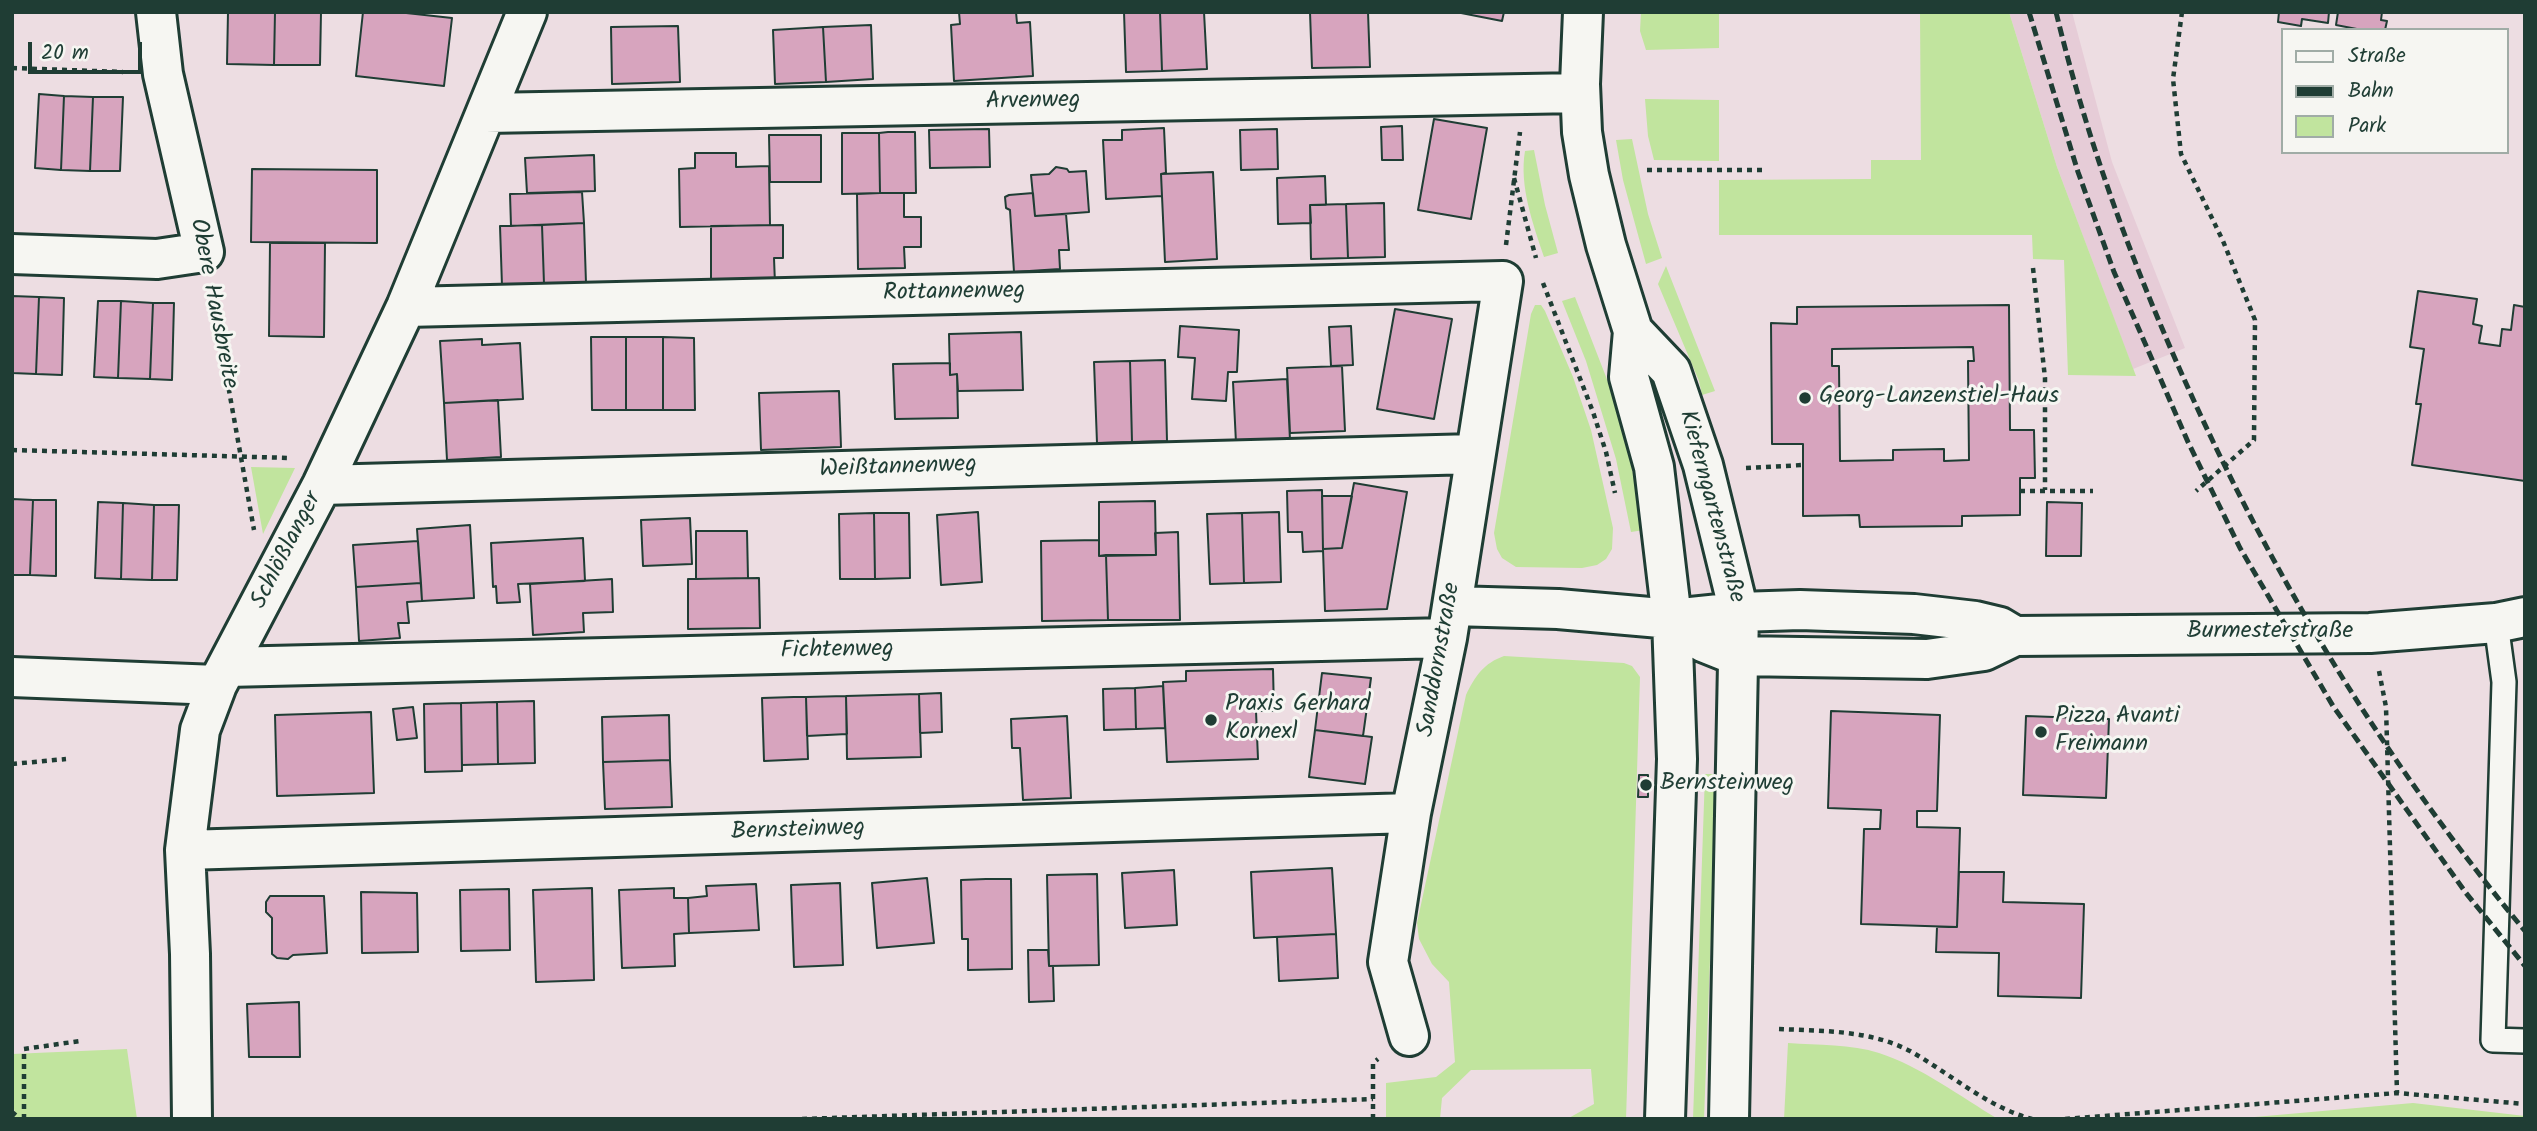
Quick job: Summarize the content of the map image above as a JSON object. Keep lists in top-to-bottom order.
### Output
{
  "streets": {
    "street": [
      "Arvenweg",
      "Rottannenweg",
      "Obere Hausbreite",
      "Weißtannenweg",
      "Kieferngartenstraße",
      "Schlößlanger",
      "Burmesterstraße",
      "Fichtenweg",
      "Sanddornstraße",
      "Bernsteinweg"
    ]
  },
  "crossings": [
    ["Arvenweg", "Kieferngartenstraße"],
    ["Arvenweg", "Schlößlanger"],
    ["Rottannenweg", "Schlößlanger"],
    ["Rottannenweg", "Sanddornstraße"],
    ["Weißtannenweg", "Schlößlanger"],
    ["Weißtannenweg", "Sanddornstraße"],
    ["Kieferngartenstraße", "Burmesterstraße"],
    ["Schlößlanger", "Fichtenweg"],
    ["Schlößlanger", "Bernsteinweg"],
    ["Burmesterstraße", "Fichtenweg"],
    ["Burmesterstraße", "Sanddornstraße"],
    ["Fichtenweg", "Sanddornstraße"],
    ["Sanddornstraße", "Bernsteinweg"]
  ],
  "places": [
    "Georg-Lanzenstiel-Haus",
    "Praxis Gerhard Kornexl",
    "Pizza Avanti Freimann",
    "Bernsteinweg"
  ],
  "legend": ["Straße", "Bahn", "Park"],
  "scale_bar": "20 m"
}
